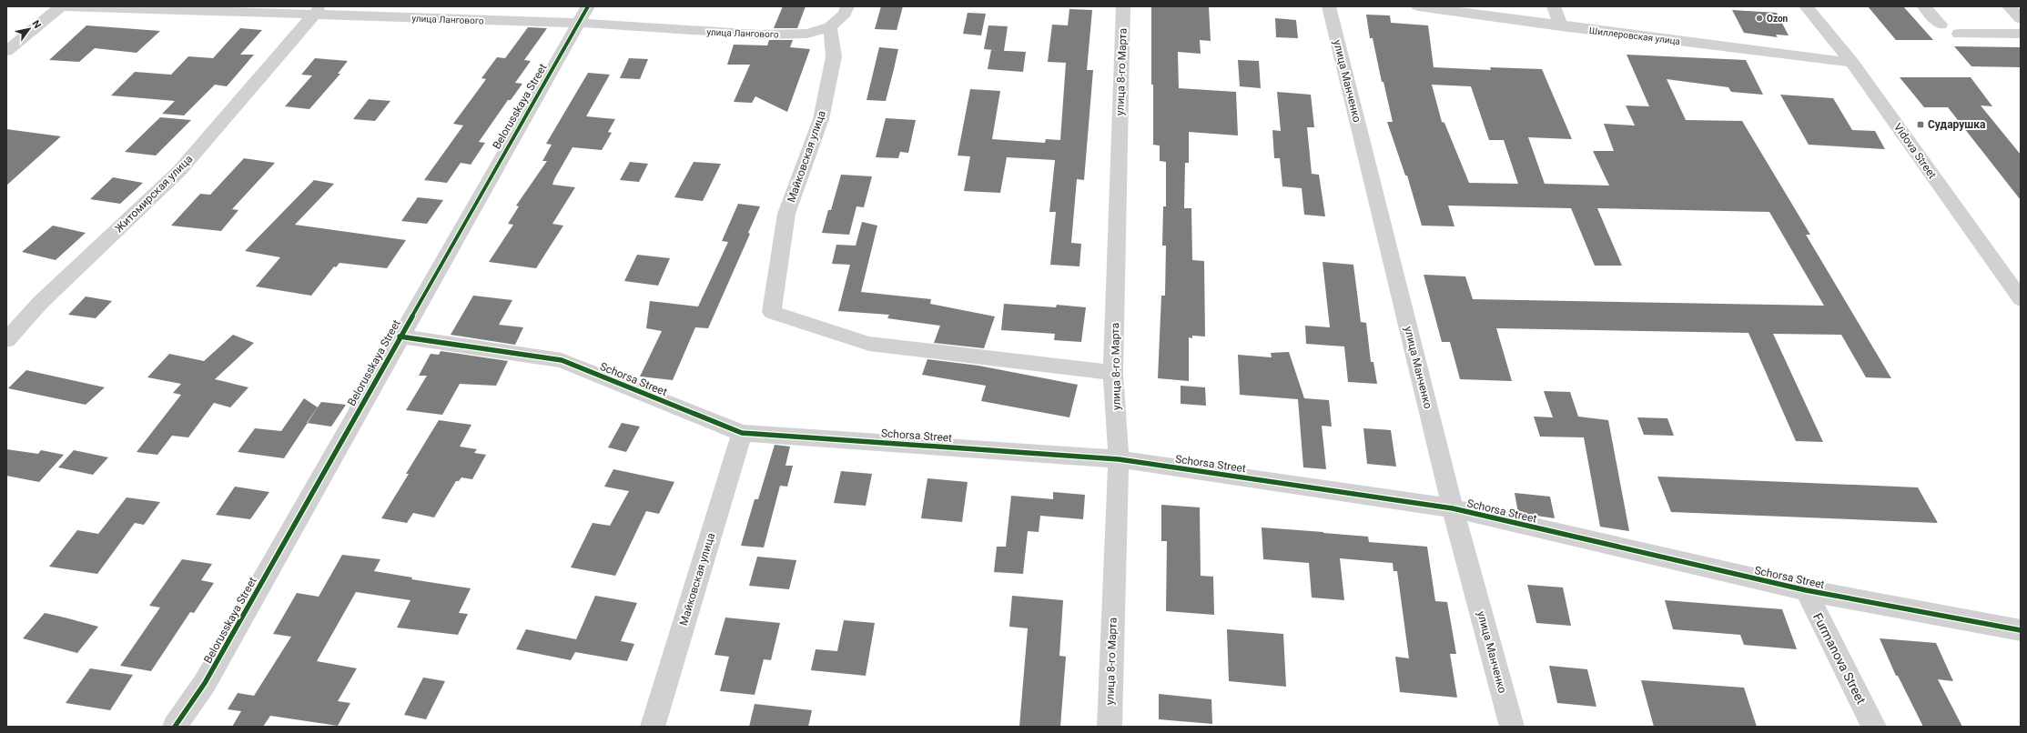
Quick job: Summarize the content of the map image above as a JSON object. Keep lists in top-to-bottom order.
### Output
{
  "streets": {
    "street": [
      "улица Лангового",
      "Шиллеровская улица",
      "улица 8-го Марта",
      "улица Манченко",
      "Belorusskaya Street",
      "Vidova Street",
      "Майковская улица",
      "Житомирская улица",
      "Schorsa Street",
      "Furmanova Street"
    ]
  },
  "crossings": [
    ["улица Лангового", "Belorusskaya Street"],
    ["улица Лангового", "Майковская улица"],
    ["улица Лангового", "Житомирская улица"],
    ["Шиллеровская улица", "Vidova Street"],
    ["улица 8-го Марта", "Майковская улица"],
    ["улица 8-го Марта", "Schorsa Street"],
    ["улица Манченко", "Schorsa Street"],
    ["Belorusskaya Street", "Schorsa Street"],
    ["Майковская улица", "Schorsa Street"],
    ["Schorsa Street", "Furmanova Street"]
  ],
  "places": {
    "other": ["Ozon"],
    "transit": ["Сударушка"]
  },
  "north": "top right"
}
